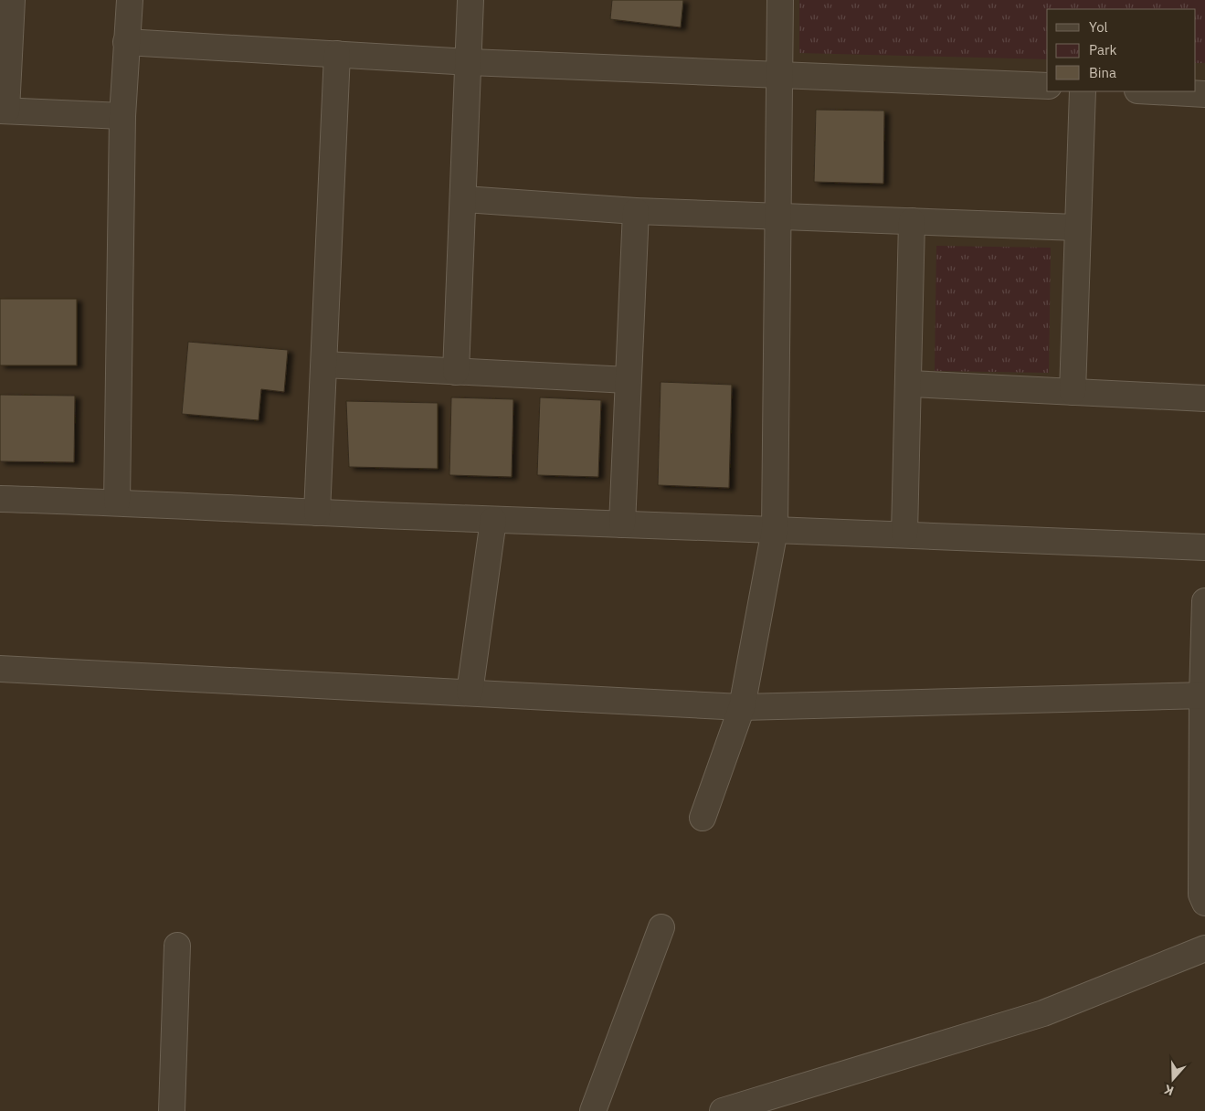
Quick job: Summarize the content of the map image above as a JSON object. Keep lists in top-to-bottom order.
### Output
{
  "legend": ["Yol", "Park", "Bina"],
  "north": "bottom"
}
